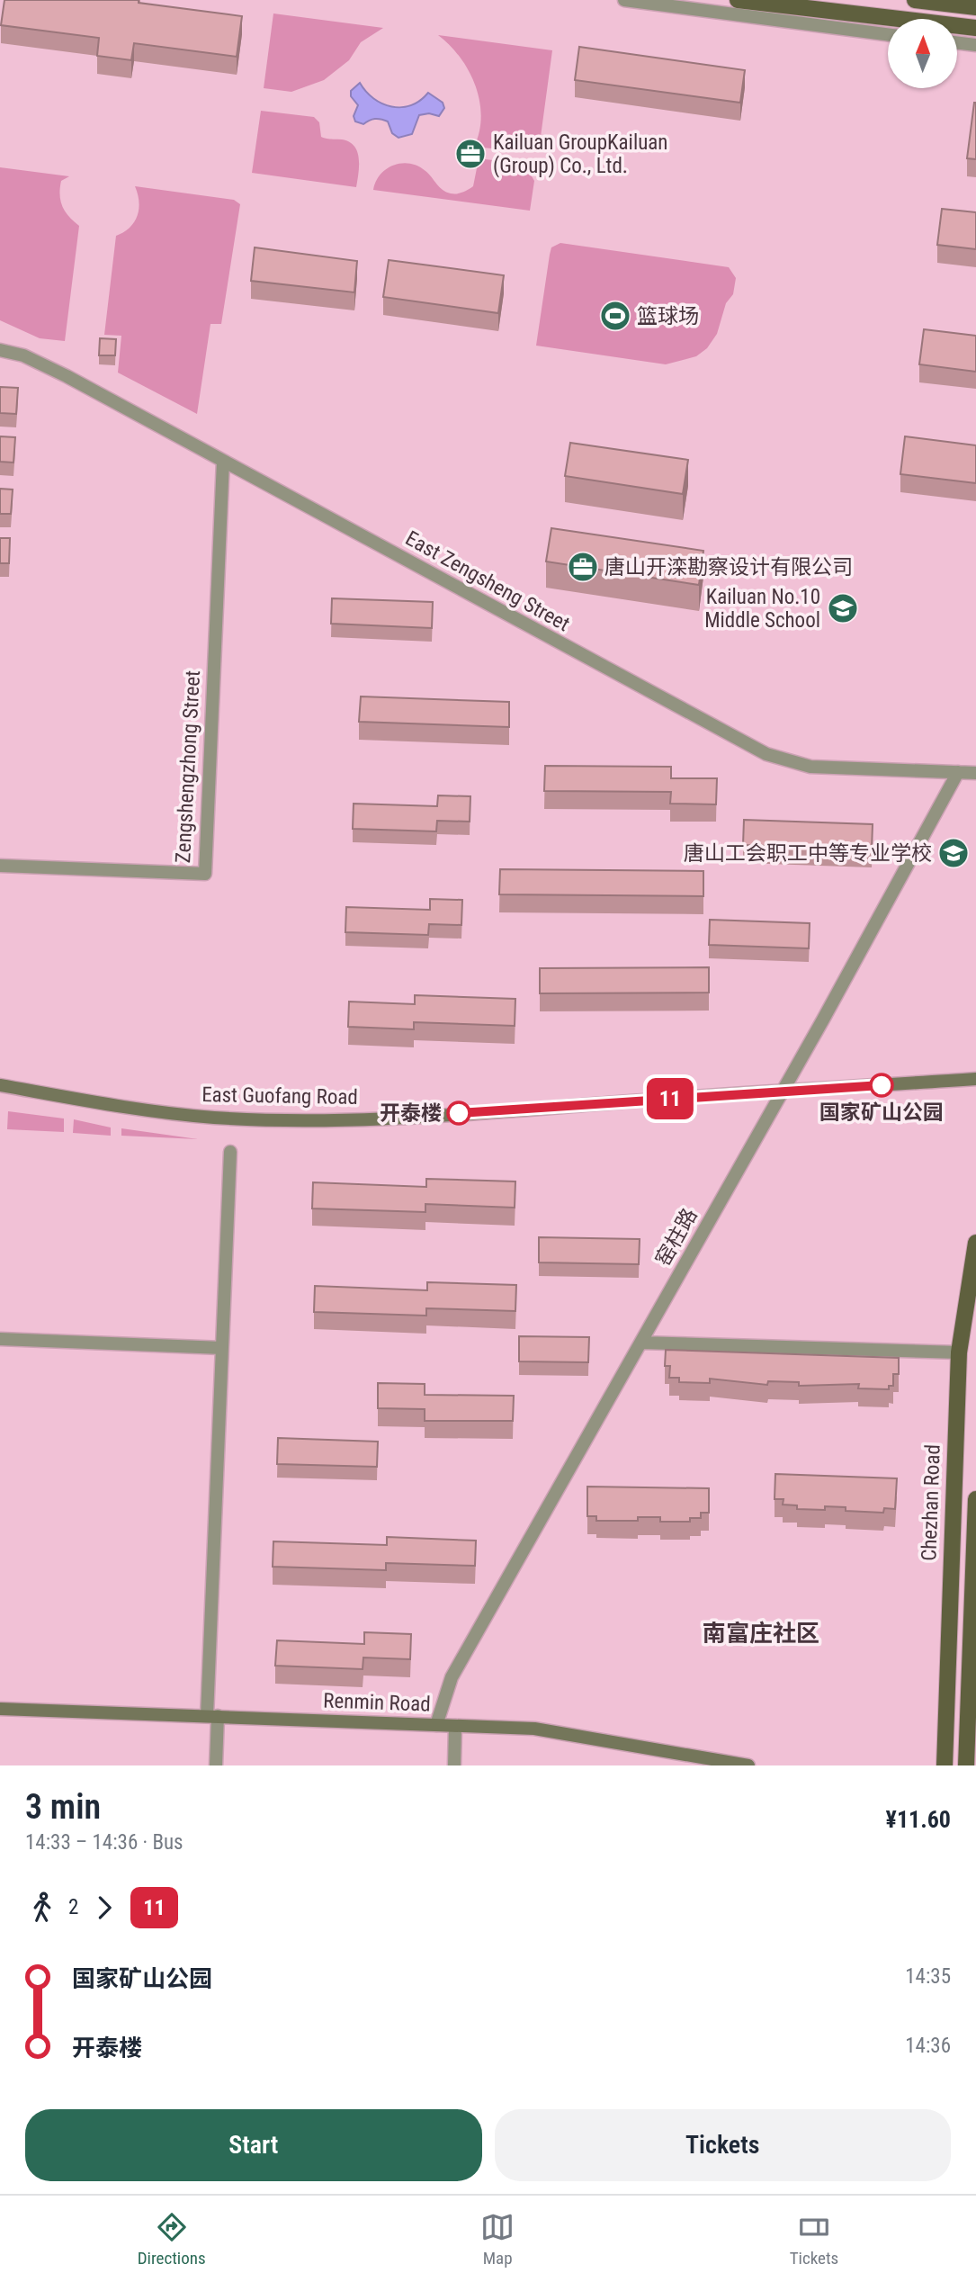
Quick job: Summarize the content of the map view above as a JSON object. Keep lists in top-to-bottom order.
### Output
{
  "streets": {
    "main road": ["Chezhan Road"],
    "street": [
      "East Zengsheng Street",
      "Zengshengzhong Street",
      "East Guofang Road",
      "窑柱路",
      "Renmin Road"
    ]
  },
  "crossings": [
    ["East Zengsheng Street", "Zengshengzhong Street"],
    ["East Zengsheng Street", "窑柱路"],
    ["East Guofang Road", "窑柱路"],
    ["窑柱路", "Renmin Road"]
  ],
  "districts": ["南富庄社区"],
  "places": {
    "office": ["Kailuan GroupKailuan (Group) Co., Ltd.", "唐山开滦勘察设计有限公司"],
    "sports": ["篮球场"],
    "school or university": ["Kailuan No.10 Middle School", "唐山工会职工中等专业学校"],
    "other": ["国家矿山公园", "开泰楼"]
  },
  "lines": ["bus line 11"],
  "north": "top",
  "page": {
    "on_map": "11",
    "heading": ["3 min", "14:33 – 14:36 · Bus", "¥11.60"],
    "legs": ["2", "11"],
    "list": [
      {
        "name": "国家矿山公园",
        "value": "14:35"
      },
      {
        "name": "开泰楼",
        "value": "14:36"
      }
    ],
    "buttons": ["Start", "Tickets"],
    "tabs": ["Directions", "Map", "Tickets"]
  }
}
